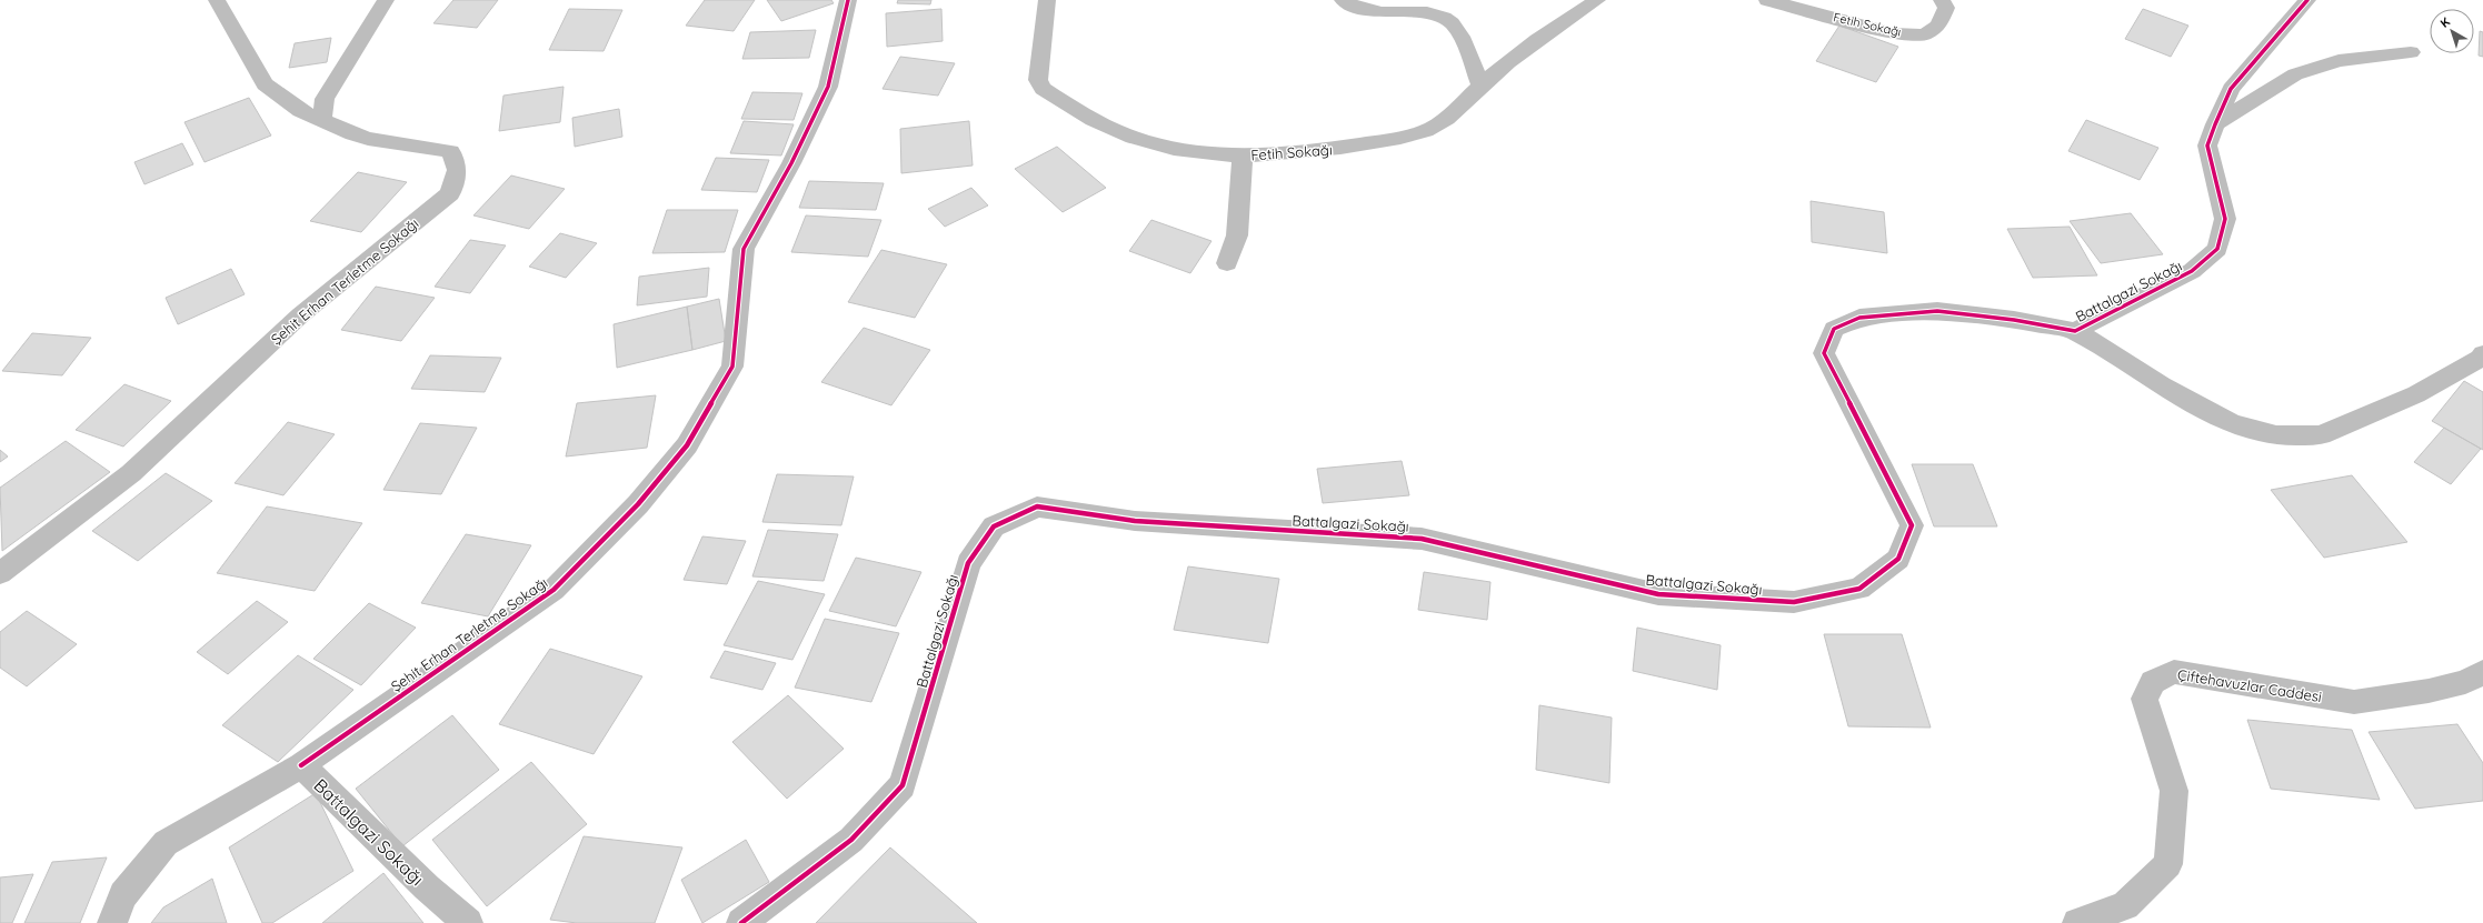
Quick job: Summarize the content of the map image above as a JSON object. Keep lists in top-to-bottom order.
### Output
{
  "streets": {
    "street": [
      "Fetih Sokağı",
      "Şehit Erhan Terletme Sokağı",
      "Battalgazi Sokağı",
      "Çiftehavuzlar Caddesi"
    ]
  },
  "crossings": [
    ["Şehit Erhan Terletme Sokağı", "Battalgazi Sokağı"]
  ],
  "north": "top left"
}
